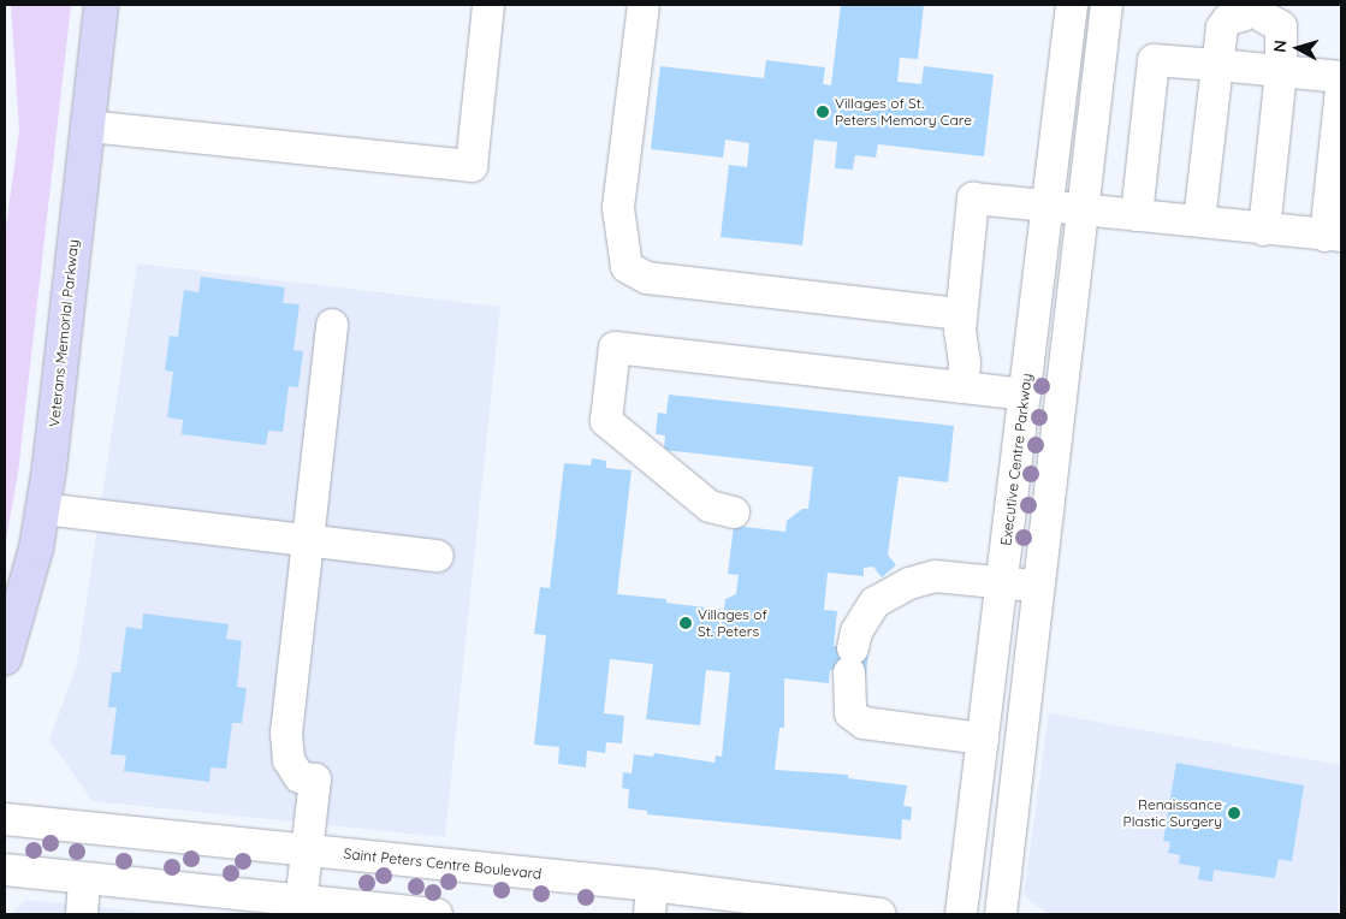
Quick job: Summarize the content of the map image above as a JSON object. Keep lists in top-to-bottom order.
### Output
{
  "streets": {
    "main road": ["Veterans Memorial Parkway"],
    "street": ["Executive Centre Parkway", "Saint Peters Centre Boulevard"]
  },
  "places": ["Villages of St. Peters Memory Care", "Villages of St. Peters", "Renaissance Plastic Surgery"],
  "north": "left"
}
